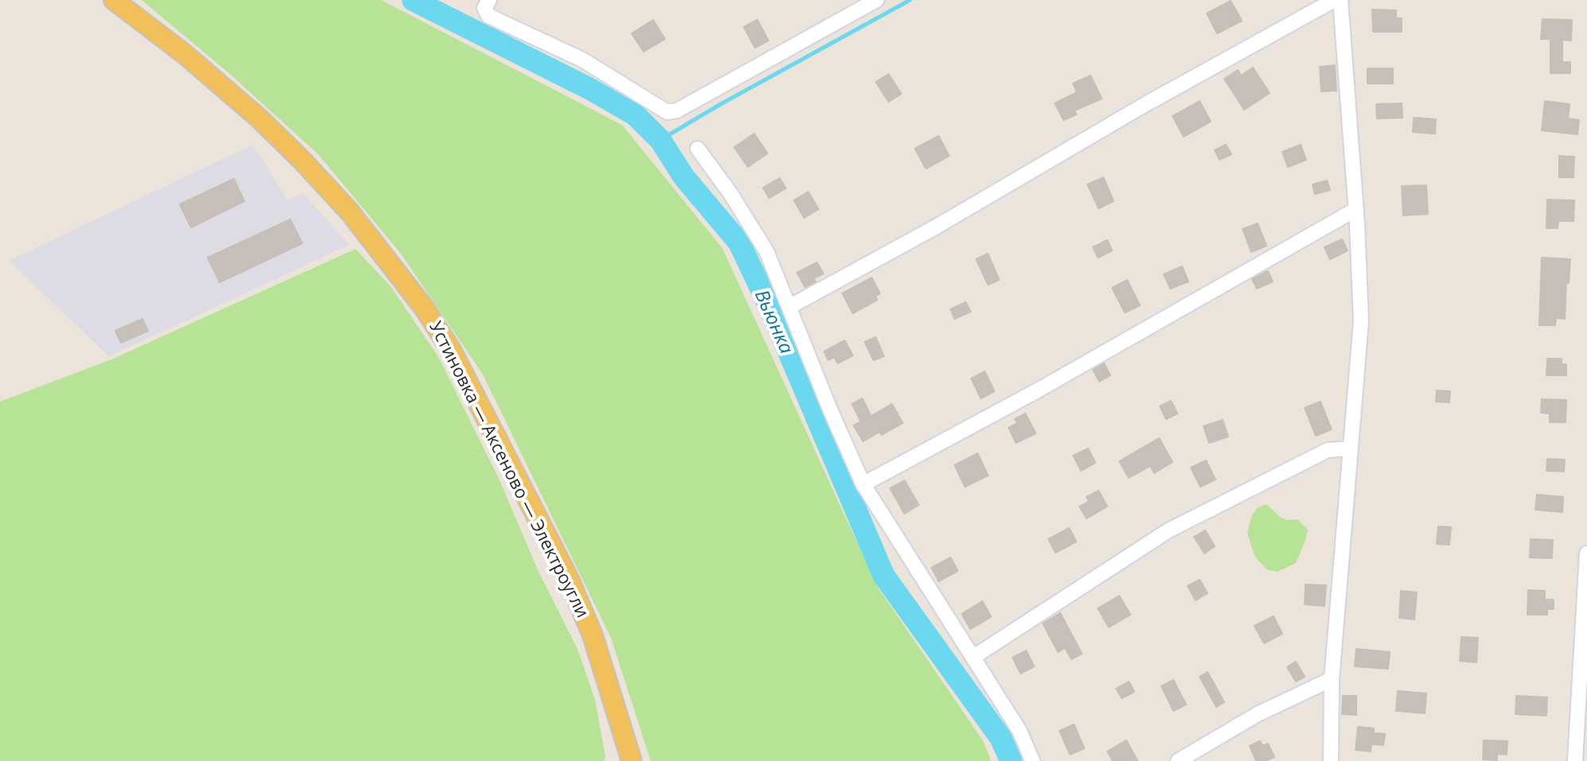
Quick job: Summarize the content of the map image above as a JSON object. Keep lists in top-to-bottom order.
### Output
{
  "streets": {
    "main road": ["Устиновка — Аксеново — Электроугли"]
  },
  "water": ["Вьюнка"]
}
